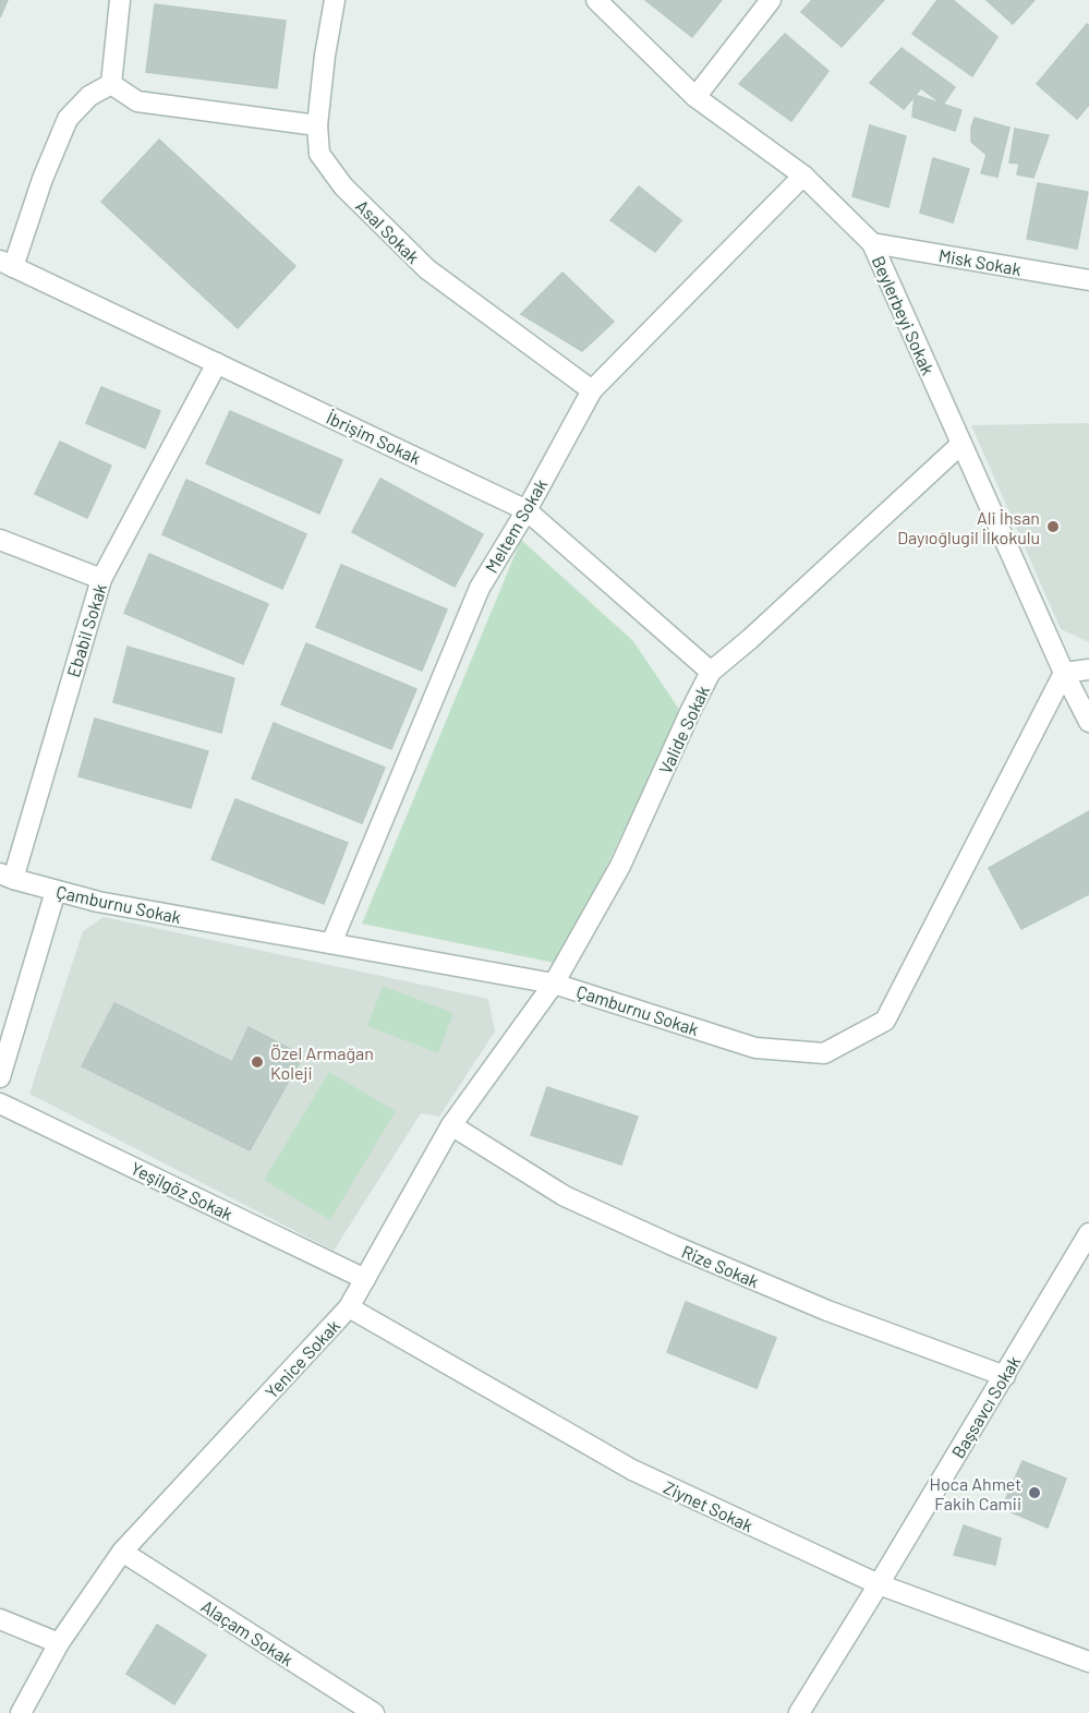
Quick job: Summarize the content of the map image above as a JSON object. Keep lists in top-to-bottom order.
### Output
{
  "streets": {
    "street": [
      "Asal Sokak",
      "Misk Sokak",
      "Beylerbeyi Sokak",
      "İbrişim Sokak",
      "Meltem Sokak",
      "Ebabil Sokak",
      "Valide Sokak",
      "Çamburnu Sokak",
      "Yeşilgöz Sokak",
      "Rize Sokak",
      "Yenice Sokak",
      "Başsavcı Sokak",
      "Ziynet Sokak",
      "Alaçam Sokak"
    ]
  },
  "crossings": [
    ["Asal Sokak", "Meltem Sokak"],
    ["Misk Sokak", "Beylerbeyi Sokak"],
    ["Beylerbeyi Sokak", "Meltem Sokak"],
    ["Beylerbeyi Sokak", "Valide Sokak"],
    ["Beylerbeyi Sokak", "Çamburnu Sokak"],
    ["İbrişim Sokak", "Meltem Sokak"],
    ["İbrişim Sokak", "Ebabil Sokak"],
    ["İbrişim Sokak", "Valide Sokak"],
    ["Meltem Sokak", "Çamburnu Sokak"],
    ["Ebabil Sokak", "Çamburnu Sokak"],
    ["Valide Sokak", "Çamburnu Sokak"],
    ["Valide Sokak", "Yenice Sokak"],
    ["Çamburnu Sokak", "Yenice Sokak"],
    ["Yeşilgöz Sokak", "Yenice Sokak"],
    ["Rize Sokak", "Yenice Sokak"],
    ["Rize Sokak", "Başsavcı Sokak"],
    ["Yenice Sokak", "Ziynet Sokak"],
    ["Yenice Sokak", "Alaçam Sokak"],
    ["Başsavcı Sokak", "Ziynet Sokak"]
  ],
  "places": ["Ali İhsan Dayıoğlugil İlkokulu", "Özel Armağan Koleji", "Hoca Ahmet Fakih Camii"]
}
